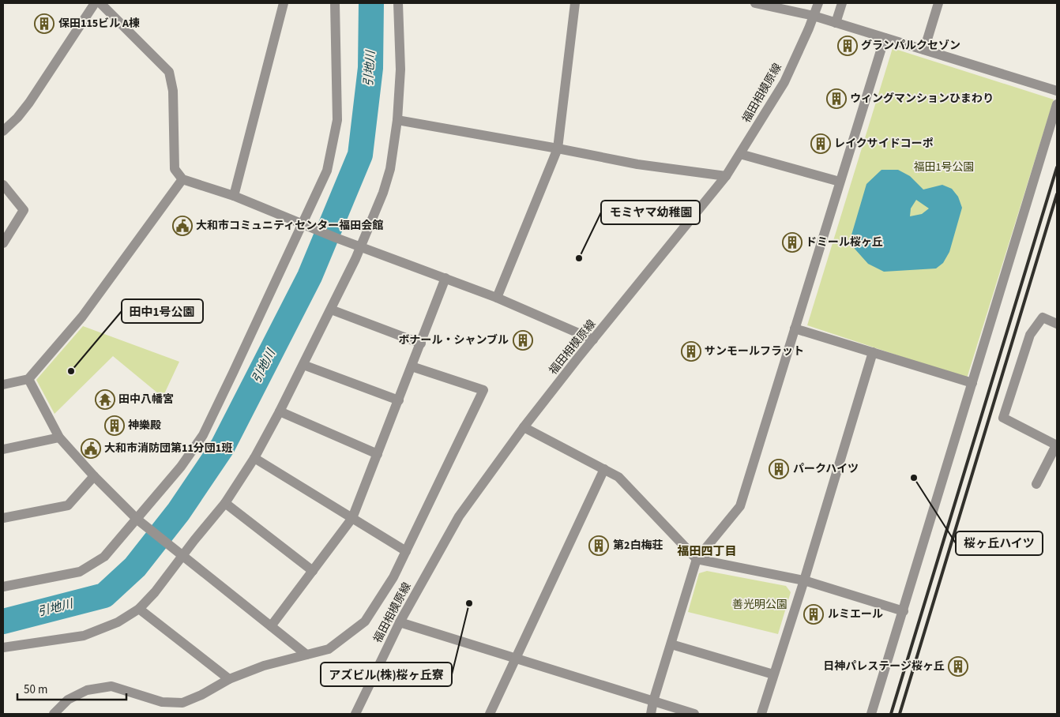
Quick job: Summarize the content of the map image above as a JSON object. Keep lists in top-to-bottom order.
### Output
{
  "streets": {
    "street": ["福田相模原線"]
  },
  "districts": ["福田四丁目"],
  "water": ["引地川"],
  "parks": ["福田1号公園", "善光明公園"],
  "places": {
    "building": [
      "保田115ビル A棟",
      "グランパルクセゾン",
      "ウィングマンションひまわり",
      "レイクサイドコーポ",
      "ドミール桜ヶ丘",
      "ボナール・シャンブル",
      "サンモールフラット",
      "神樂殿",
      "パークハイツ",
      "第2白梅荘",
      "ルミエール",
      "日神パレステージ桜ヶ丘"
    ],
    "public building": ["大和市コミュニティセンター福田会館", "大和市消防団第11分団1班"],
    "other": [
      "モミヤマ幼稚園",
      "田中1号公園",
      "桜ヶ丘ハイツ",
      "アズビル(株)桜ヶ丘寮"
    ],
    "temple": ["田中八幡宮"]
  },
  "scale_bar": "50 m"
}
